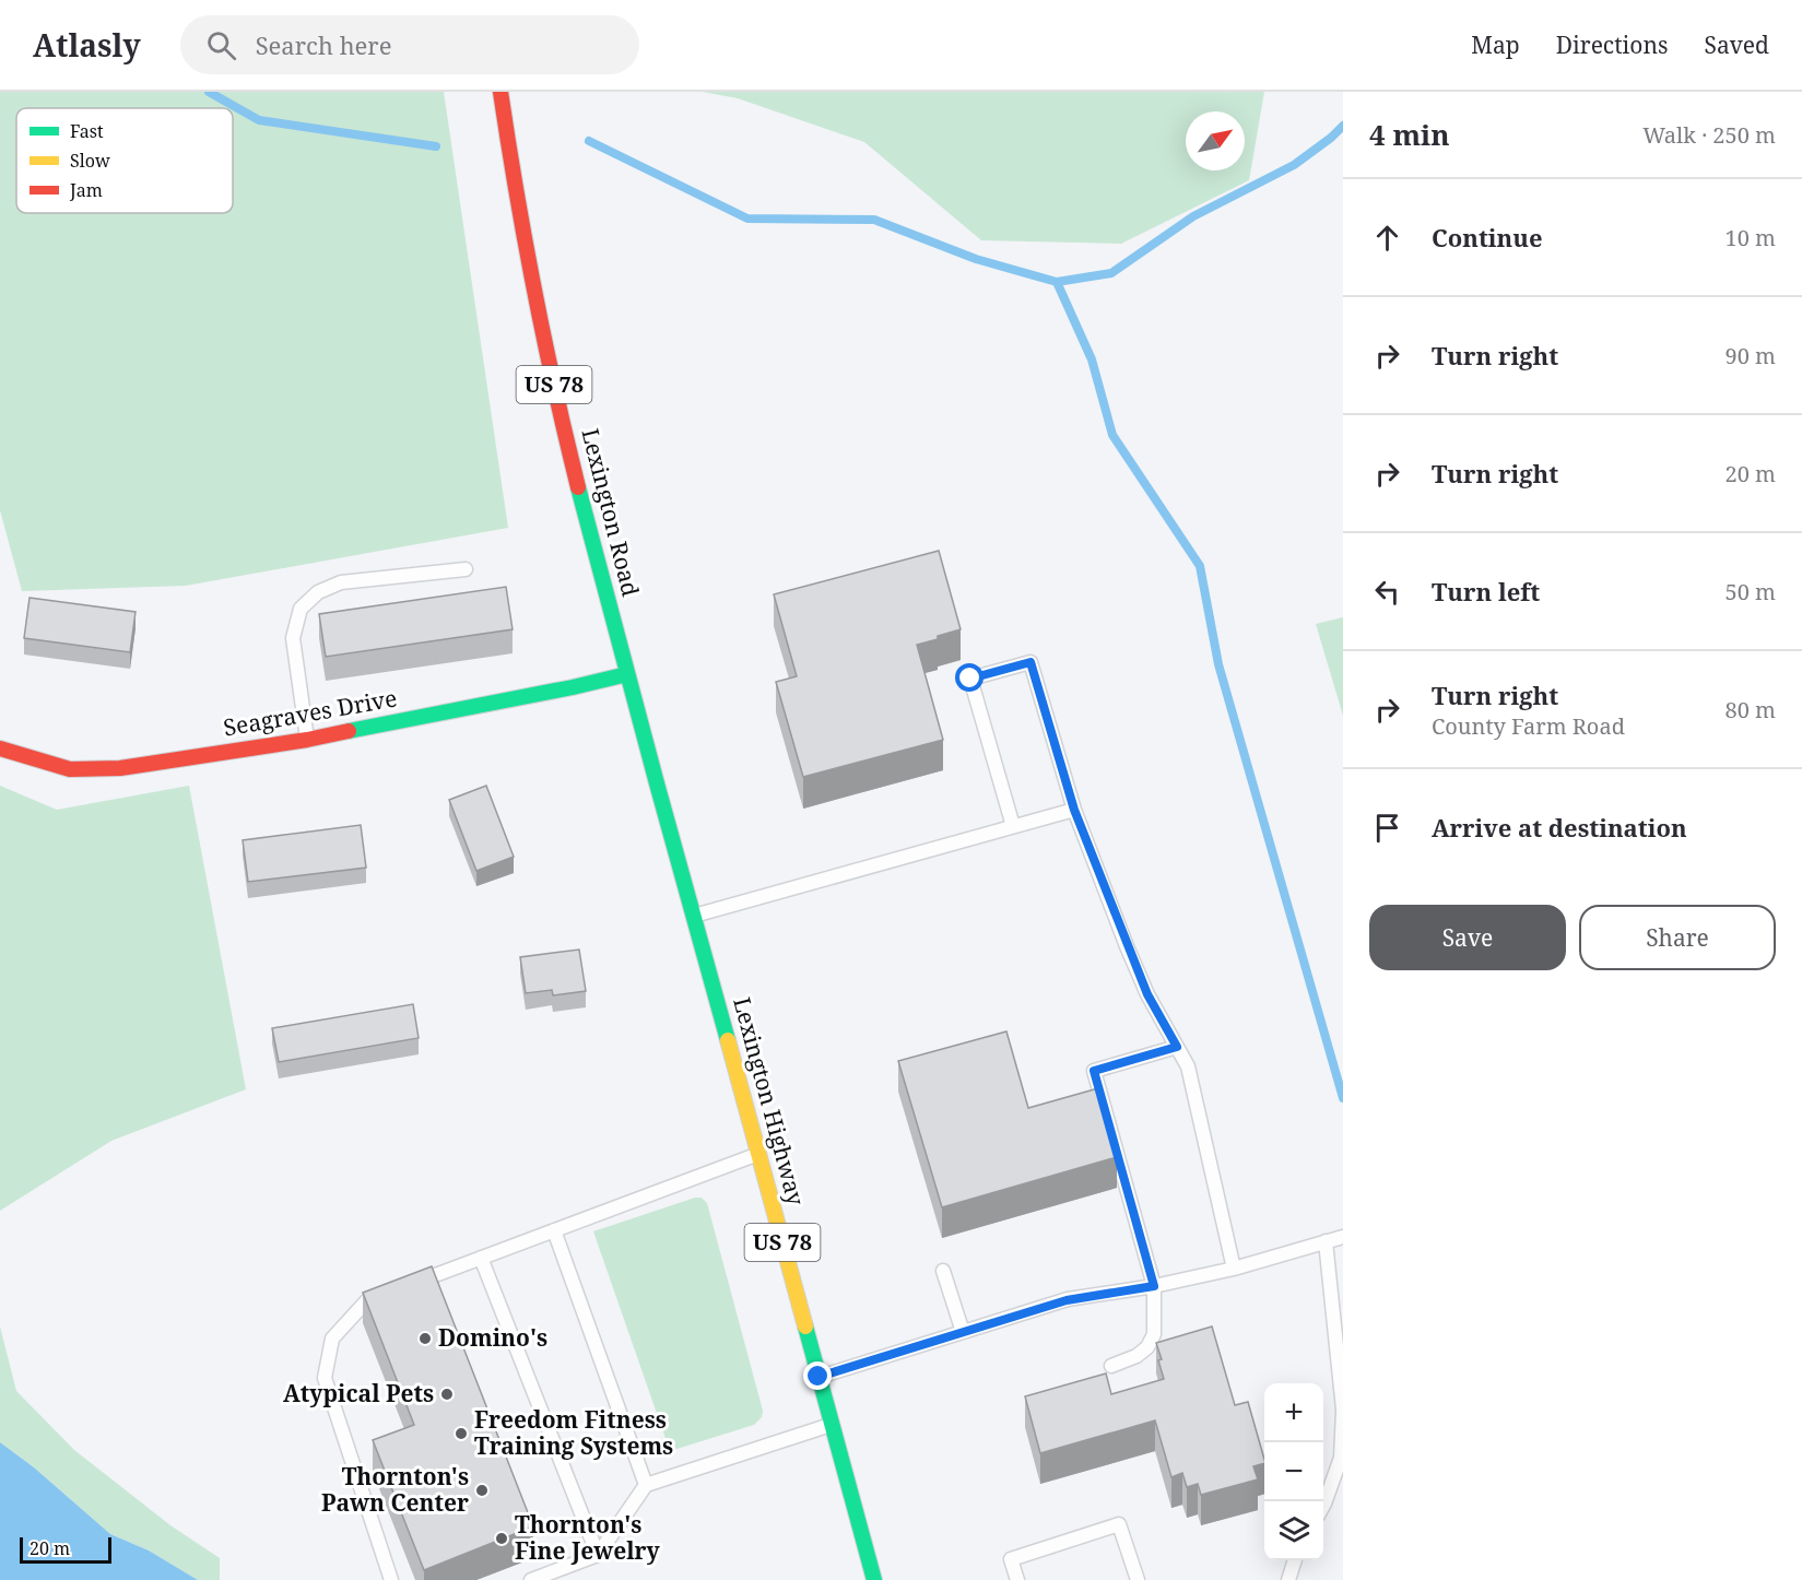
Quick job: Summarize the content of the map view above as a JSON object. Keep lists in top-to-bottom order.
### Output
{
  "streets": {
    "main road": [
      "US 78",
      "Lexington Road",
      "Seagraves Drive",
      "Lexington Highway"
    ]
  },
  "crossings": [
    ["Lexington Road", "Seagraves Drive"],
    ["Lexington Road", "Lexington Highway"],
    ["Seagraves Drive", "Lexington Highway"]
  ],
  "places": [
    "Domino's",
    "Atypical Pets",
    "Freedom Fitness Training Systems",
    "Thornton's Pawn Center",
    "Thornton's Fine Jewelry"
  ],
  "legend": ["Fast", "Slow", "Jam"],
  "scale_bar": "20 m",
  "north": "top right",
  "page": {
    "header": "Atlasly",
    "search": "Search here",
    "nav": ["Map", "Directions", "Saved"],
    "heading": ["4 min", "Walk · 250 m"],
    "list": [
      ["Continue", "10 m"],
      ["Turn right", "90 m"],
      ["Turn right", "20 m"],
      ["Turn left", "50 m"],
      ["Turn right", "County Farm Road", "80 m"],
      "Arrive at destination"
    ],
    "buttons": ["Save", "Share"],
    "map_buttons": ["+", "−"],
    "scale": "20 m"
  }
}
